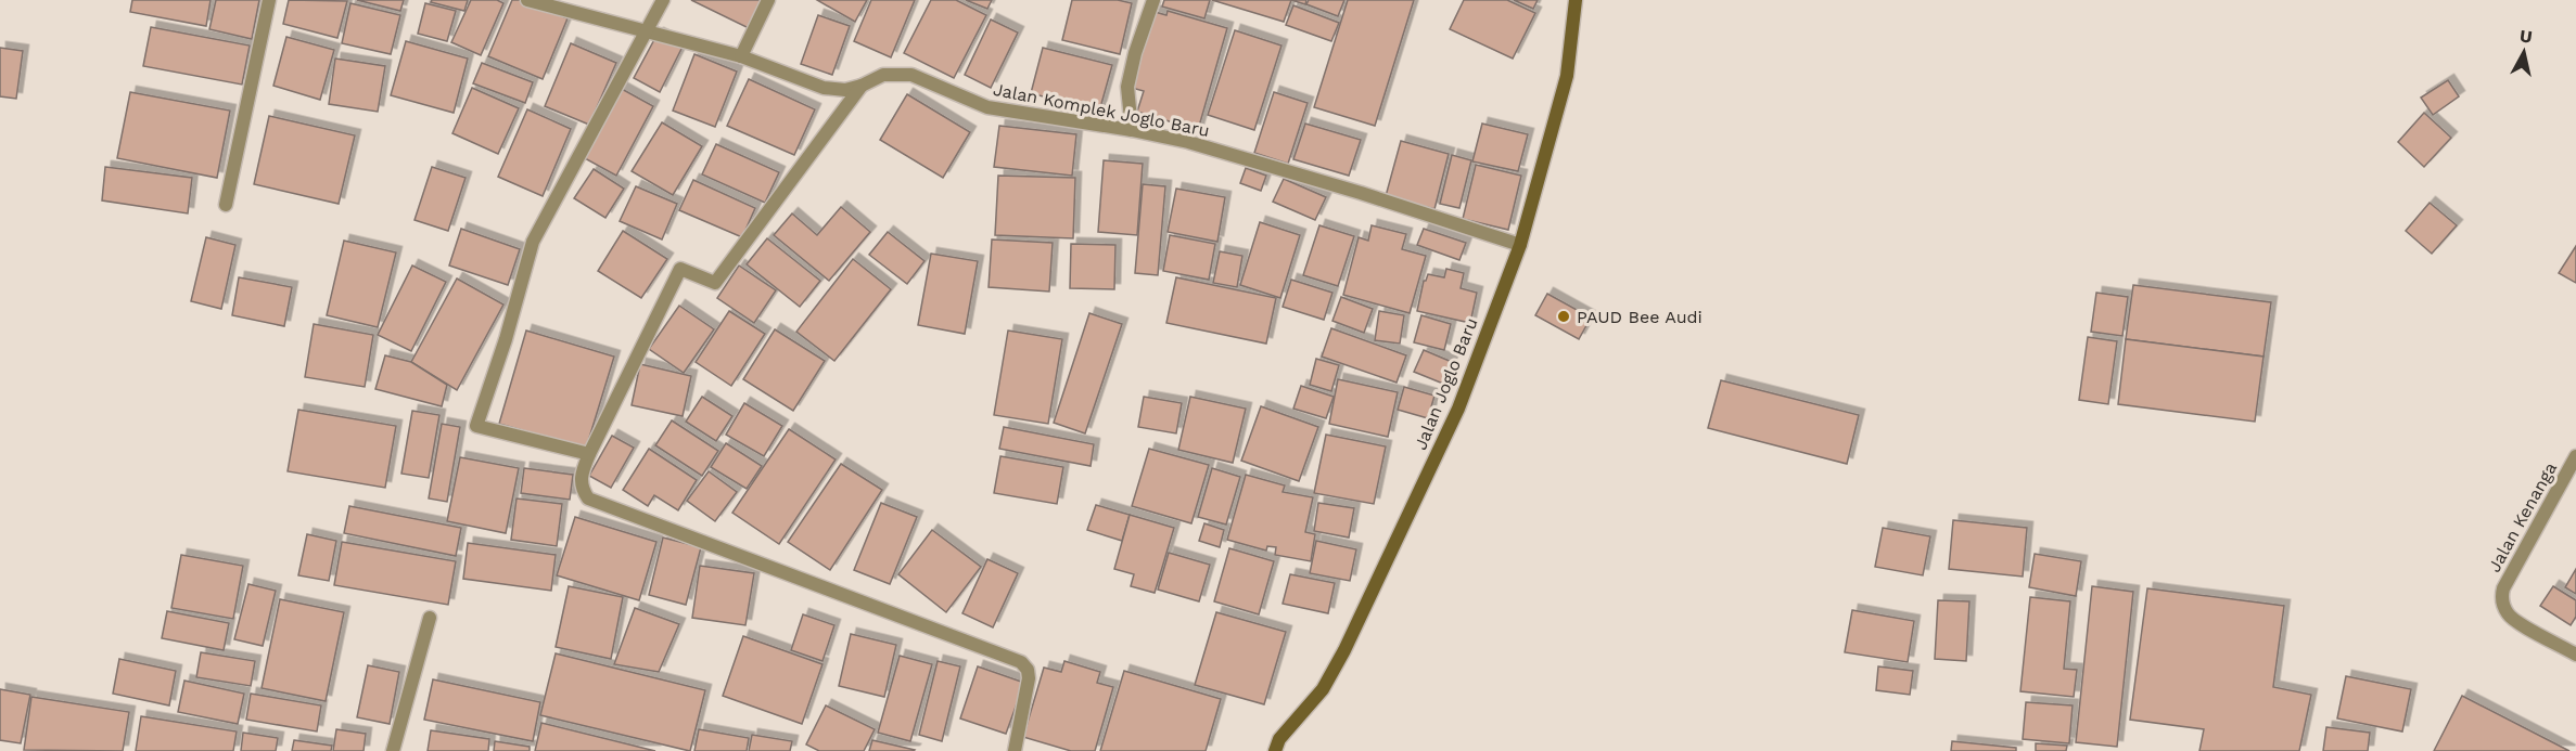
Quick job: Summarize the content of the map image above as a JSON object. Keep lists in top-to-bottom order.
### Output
{
  "streets": {
    "street": ["Jalan Komplek Joglo Baru", "Jalan Joglo Baru", "Jalan Kenanga"]
  },
  "crossings": [
    ["Jalan Komplek Joglo Baru", "Jalan Joglo Baru"]
  ],
  "places": ["PAUD Bee Audi"],
  "north": "top"
}
